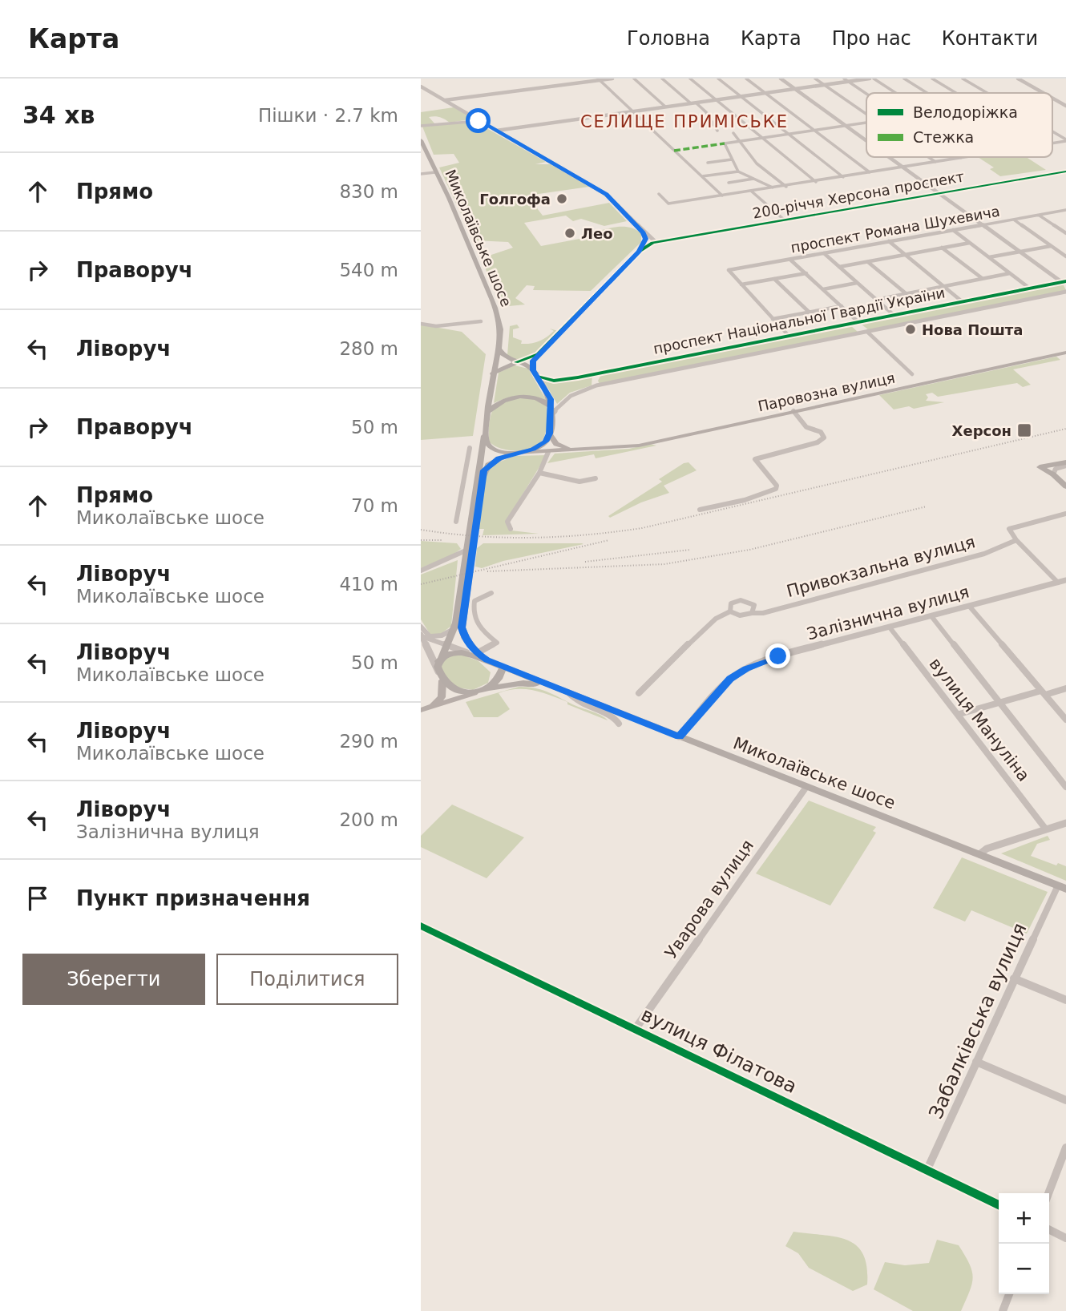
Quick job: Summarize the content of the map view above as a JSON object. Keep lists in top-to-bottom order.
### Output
{
  "streets": {
    "main road": ["Миколаївське шосе", "Паровозна вулиця"],
    "street": [
      "200-річчя Херсона проспект",
      "проспект Романа Шухевича",
      "проспект Національної Гвардії України",
      "Привокзальна вулиця",
      "Залізнична вулиця",
      "вулиця Мануліна",
      "Уварова вулиця",
      "Забалківська вулиця",
      "вулиця Філатова"
    ]
  },
  "crossings": [
    ["Миколаївське шосе", "проспект Національної Гвардії України"],
    ["Миколаївське шосе", "Паровозна вулиця"],
    ["Миколаївське шосе", "Залізнична вулиця"],
    ["Миколаївське шосе", "Уварова вулиця"],
    ["Миколаївське шосе", "Забалківська вулиця"],
    ["проспект Національної Гвардії України", "Паровозна вулиця"],
    ["Залізнична вулиця", "вулиця Мануліна"],
    ["Уварова вулиця", "вулиця Філатова"],
    ["Забалківська вулиця", "вулиця Філатова"]
  ],
  "districts": ["СЕЛИЩЕ ПРИМІСЬКЕ"],
  "places": {
    "other": ["Голгофа", "Лео", "Нова Пошта"],
    "transit": ["Херсон"]
  },
  "legend": ["Велодоріжка", "Стежка"],
  "page": {
    "header": "Карта",
    "nav": [
      "Головна",
      "Карта",
      "Про нас",
      "Контакти"
    ],
    "heading": ["34 хв", "Пішки · 2.7 km"],
    "list": [
      ["Прямо", "830 m"],
      ["Праворуч", "540 m"],
      ["Ліворуч", "280 m"],
      ["Праворуч", "50 m"],
      ["Прямо", "Миколаївське шосе", "70 m"],
      ["Ліворуч", "Миколаївське шосе", "410 m"],
      ["Ліворуч", "Миколаївське шосе", "50 m"],
      ["Ліворуч", "Миколаївське шосе", "290 m"],
      ["Ліворуч", "Залізнична вулиця", "200 m"],
      "Пункт призначення"
    ],
    "buttons": ["Зберегти", "Поділитися"],
    "map_buttons": ["+", "−"]
  }
}
